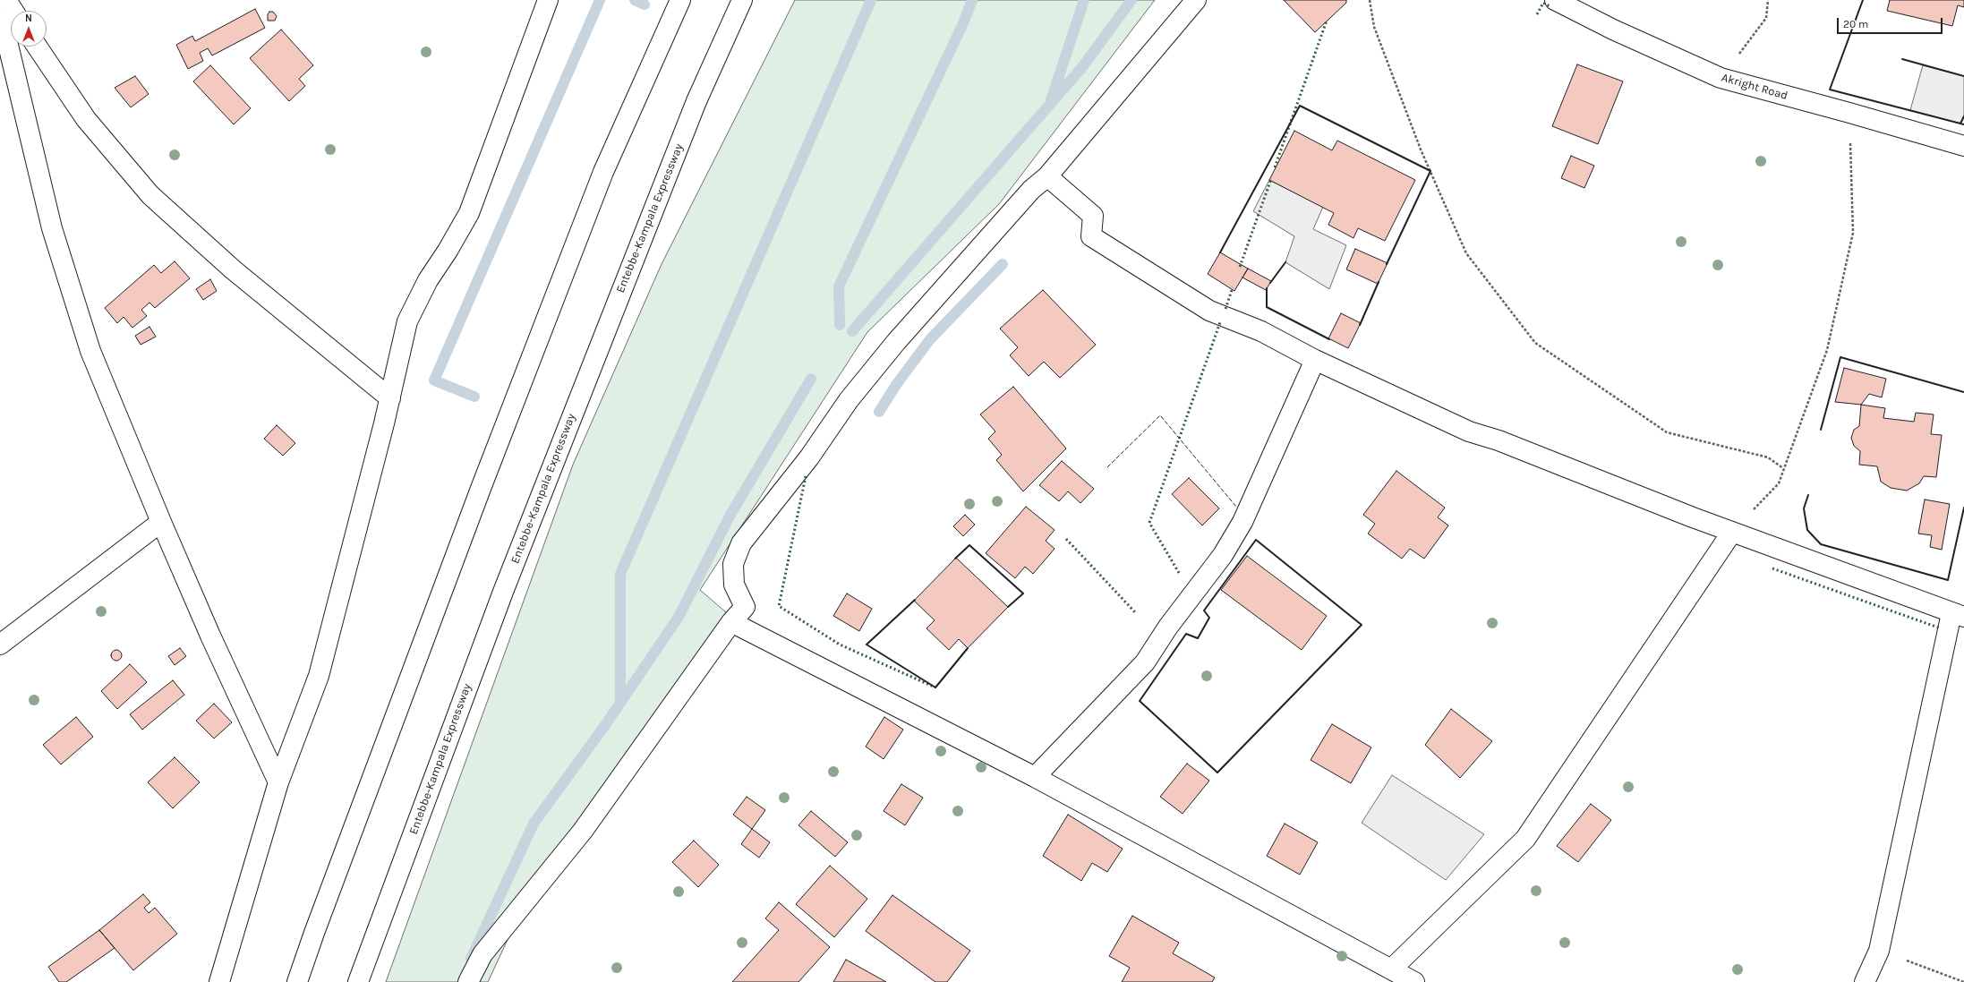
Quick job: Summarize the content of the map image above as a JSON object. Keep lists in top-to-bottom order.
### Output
{
  "streets": {
    "main road": ["Akright Road", "Entebbe-Kampala Expressway"]
  },
  "scale_bar": "20 m",
  "north": "top"
}
